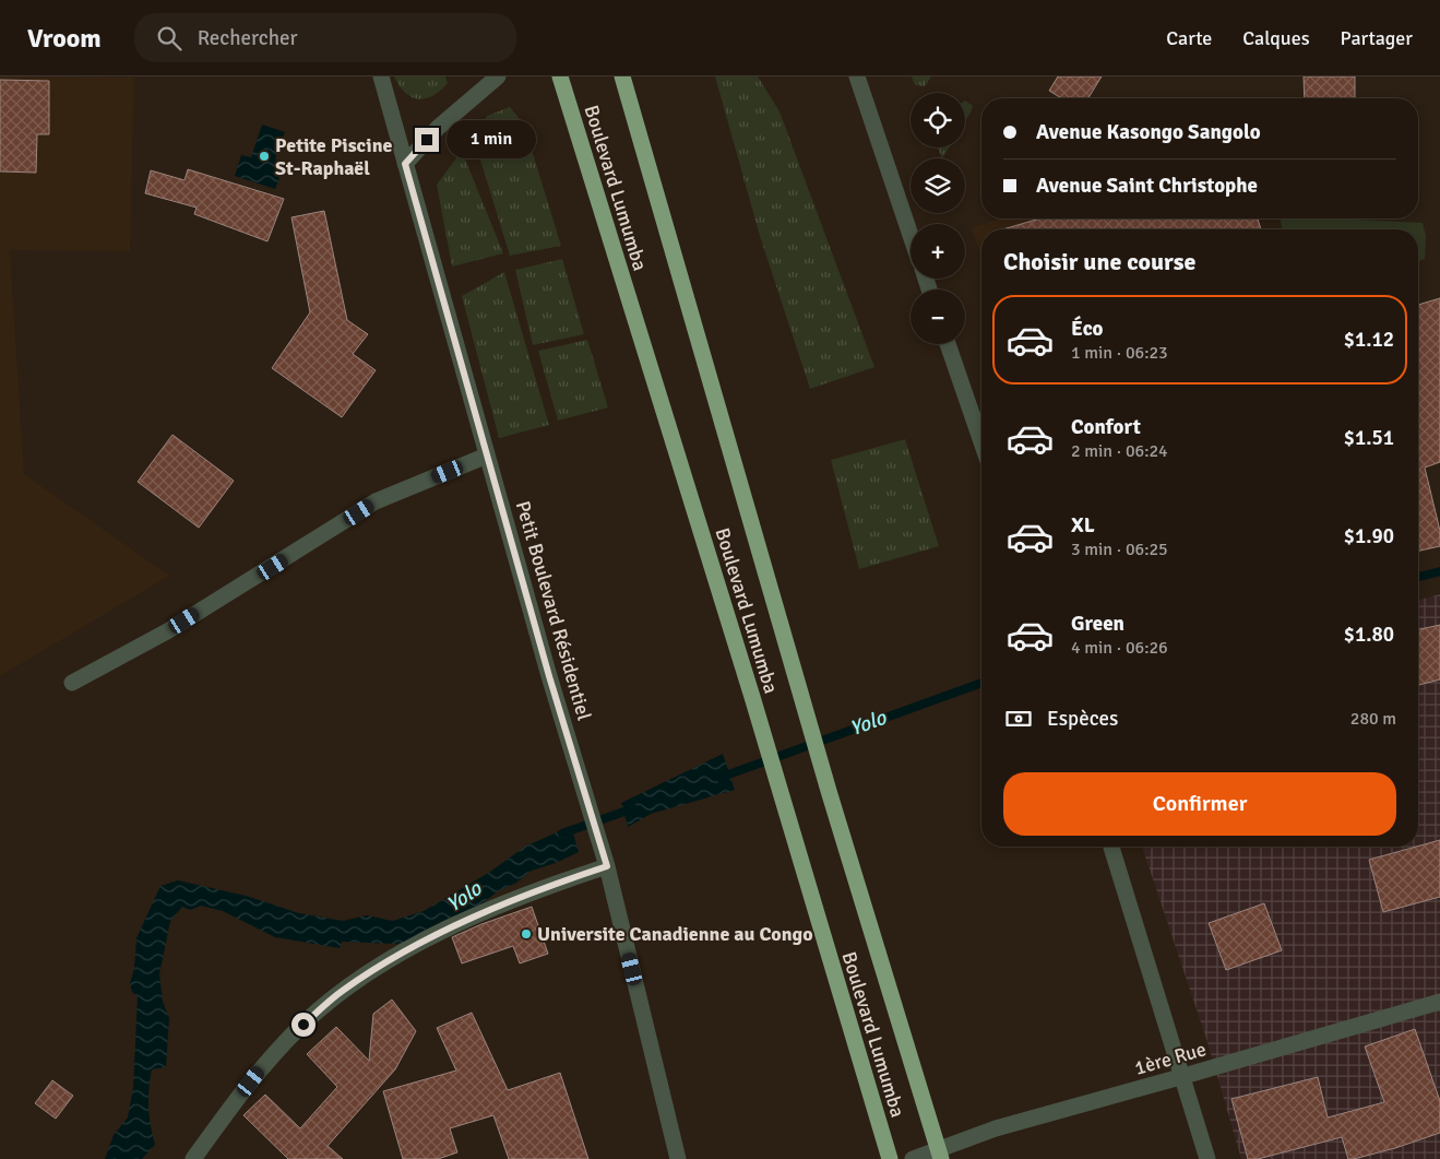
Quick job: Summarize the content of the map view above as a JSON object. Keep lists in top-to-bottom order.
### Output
{
  "streets": {
    "highway": ["Boulevard Lumumba"],
    "street": ["Petit Boulevard Résidentiel", "1ère Rue"]
  },
  "crossings": [
    ["Boulevard Lumumba", "1ère Rue"]
  ],
  "water": ["Yolo"],
  "places": ["Petite Piscine St-Raphaël", "Universite Canadienne au Congo"],
  "page": {
    "header": "Vroom",
    "search": "Rechercher",
    "nav": ["Carte", "Calques", "Partager"],
    "map_buttons": ["+", "−"],
    "banner": ["Avenue Kasongo Sangolo", "Avenue Saint Christophe"],
    "bubble": "1 min",
    "heading": "Choisir une course",
    "list": [
      {
        "name": "Éco",
        "note": "1 min · 06:23",
        "value": "$1.12"
      },
      {
        "name": "Confort",
        "note": "2 min · 06:24",
        "value": "$1.51"
      },
      {
        "name": "XL",
        "note": "3 min · 06:25",
        "value": "$1.90"
      },
      {
        "name": "Green",
        "note": "4 min · 06:26",
        "value": "$1.80"
      }
    ],
    "pay": ["Espèces", "280 m"],
    "buttons": "Confirmer"
  }
}
